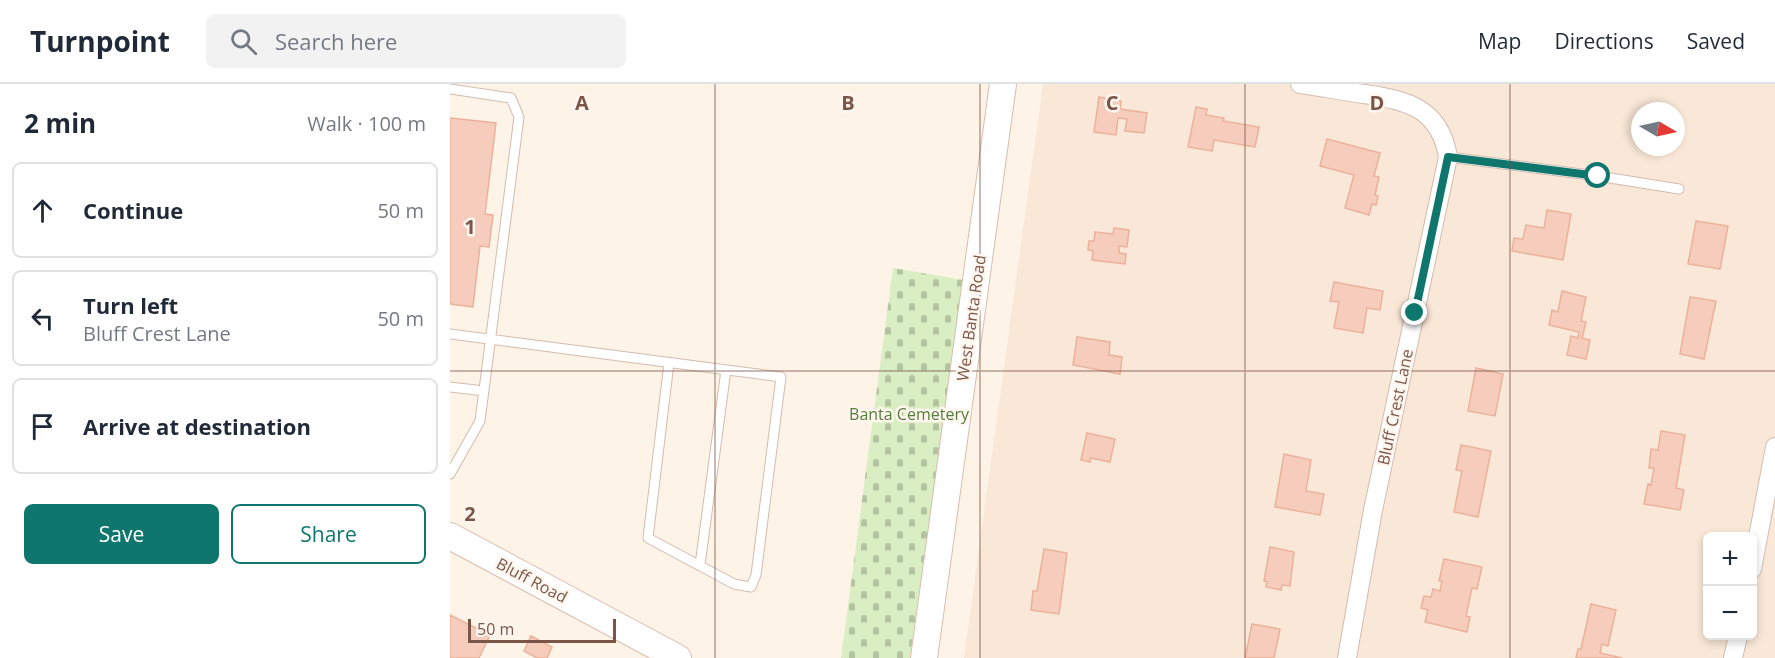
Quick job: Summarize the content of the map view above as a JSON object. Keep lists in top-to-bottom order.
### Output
{
  "streets": {
    "street": ["West Banta Road", "Bluff Crest Lane", "Bluff Road"]
  },
  "parks": ["Banta Cemetery"],
  "scale_bar": "50 m",
  "north": "right",
  "page": {
    "header": "Turnpoint",
    "search": "Search here",
    "nav": ["Map", "Directions", "Saved"],
    "heading": ["2 min", "Walk · 100 m"],
    "list": [
      ["Continue", "50 m"],
      ["Turn left", "Bluff Crest Lane", "50 m"],
      "Arrive at destination"
    ],
    "buttons": ["Save", "Share"],
    "map_buttons": ["+", "−"],
    "scale": "50 m"
  },
  "grid": {
    "columns": [
      "A",
      "B",
      "C",
      "D"
    ],
    "rows": ["1", "2"]
  }
}
